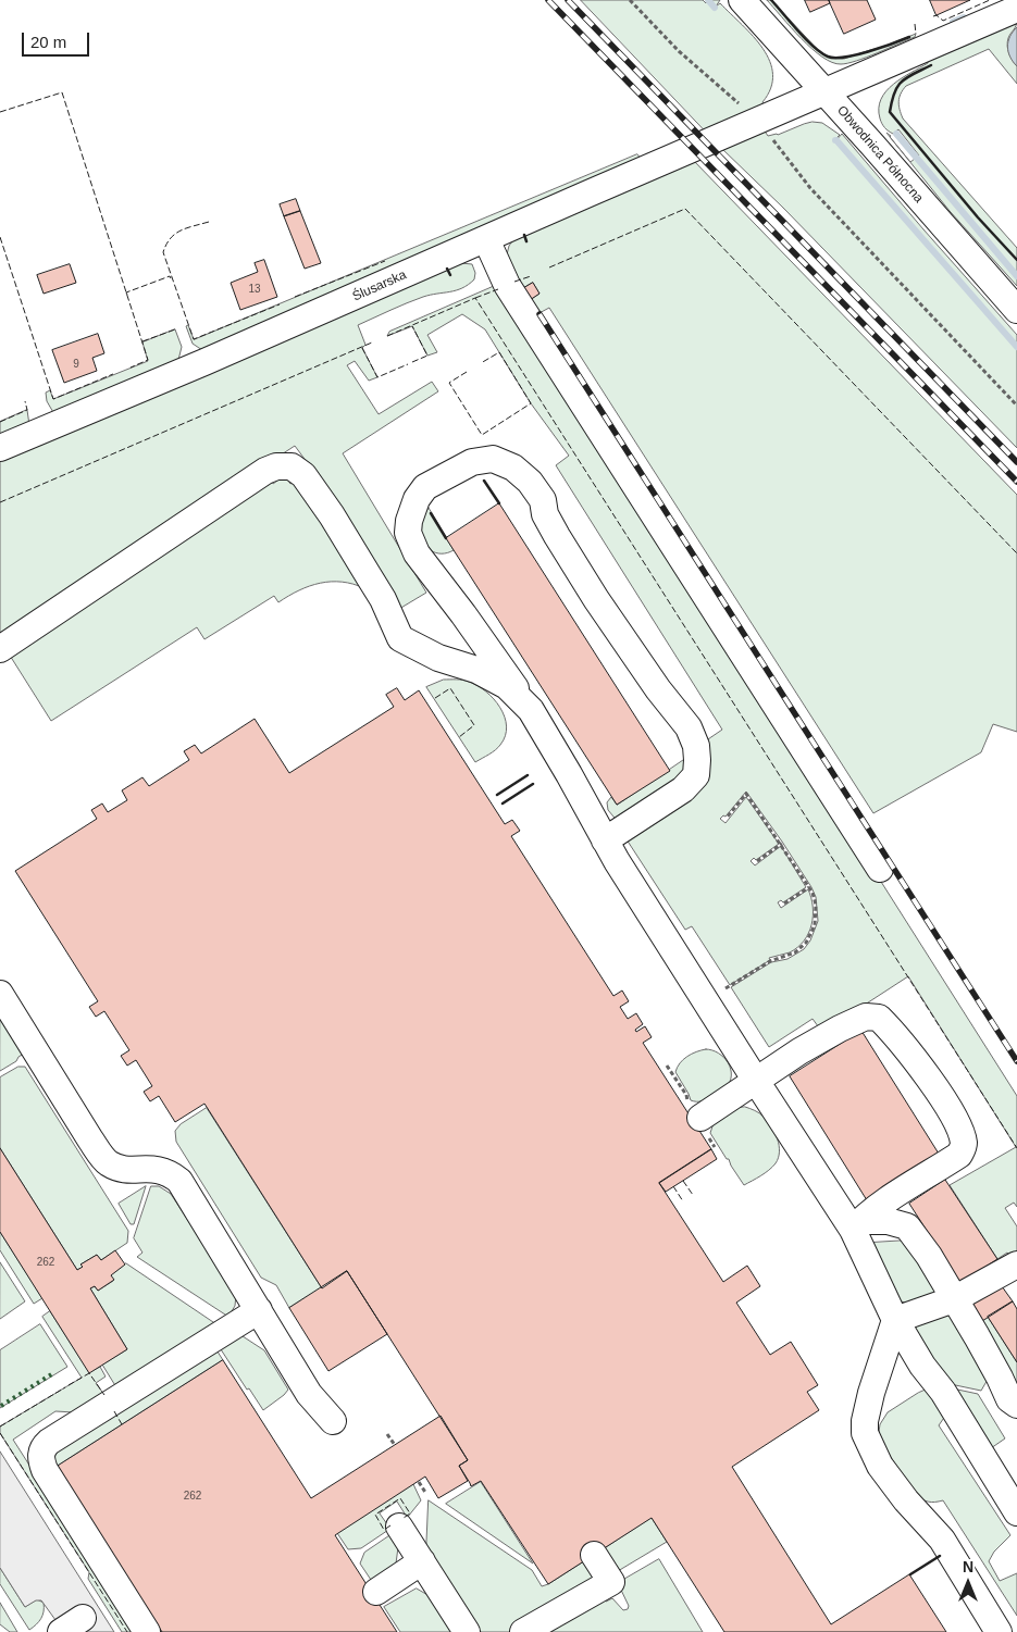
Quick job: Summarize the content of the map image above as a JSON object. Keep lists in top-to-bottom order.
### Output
{
  "streets": {
    "street": ["Obwodnica Północna", "Ślusarska"]
  },
  "crossings": [
    ["Obwodnica Północna", "Ślusarska"]
  ],
  "house_numbers": [
    "13",
    "9",
    "262",
    "262"
  ],
  "scale_bar": "20 m",
  "north": "top"
}
